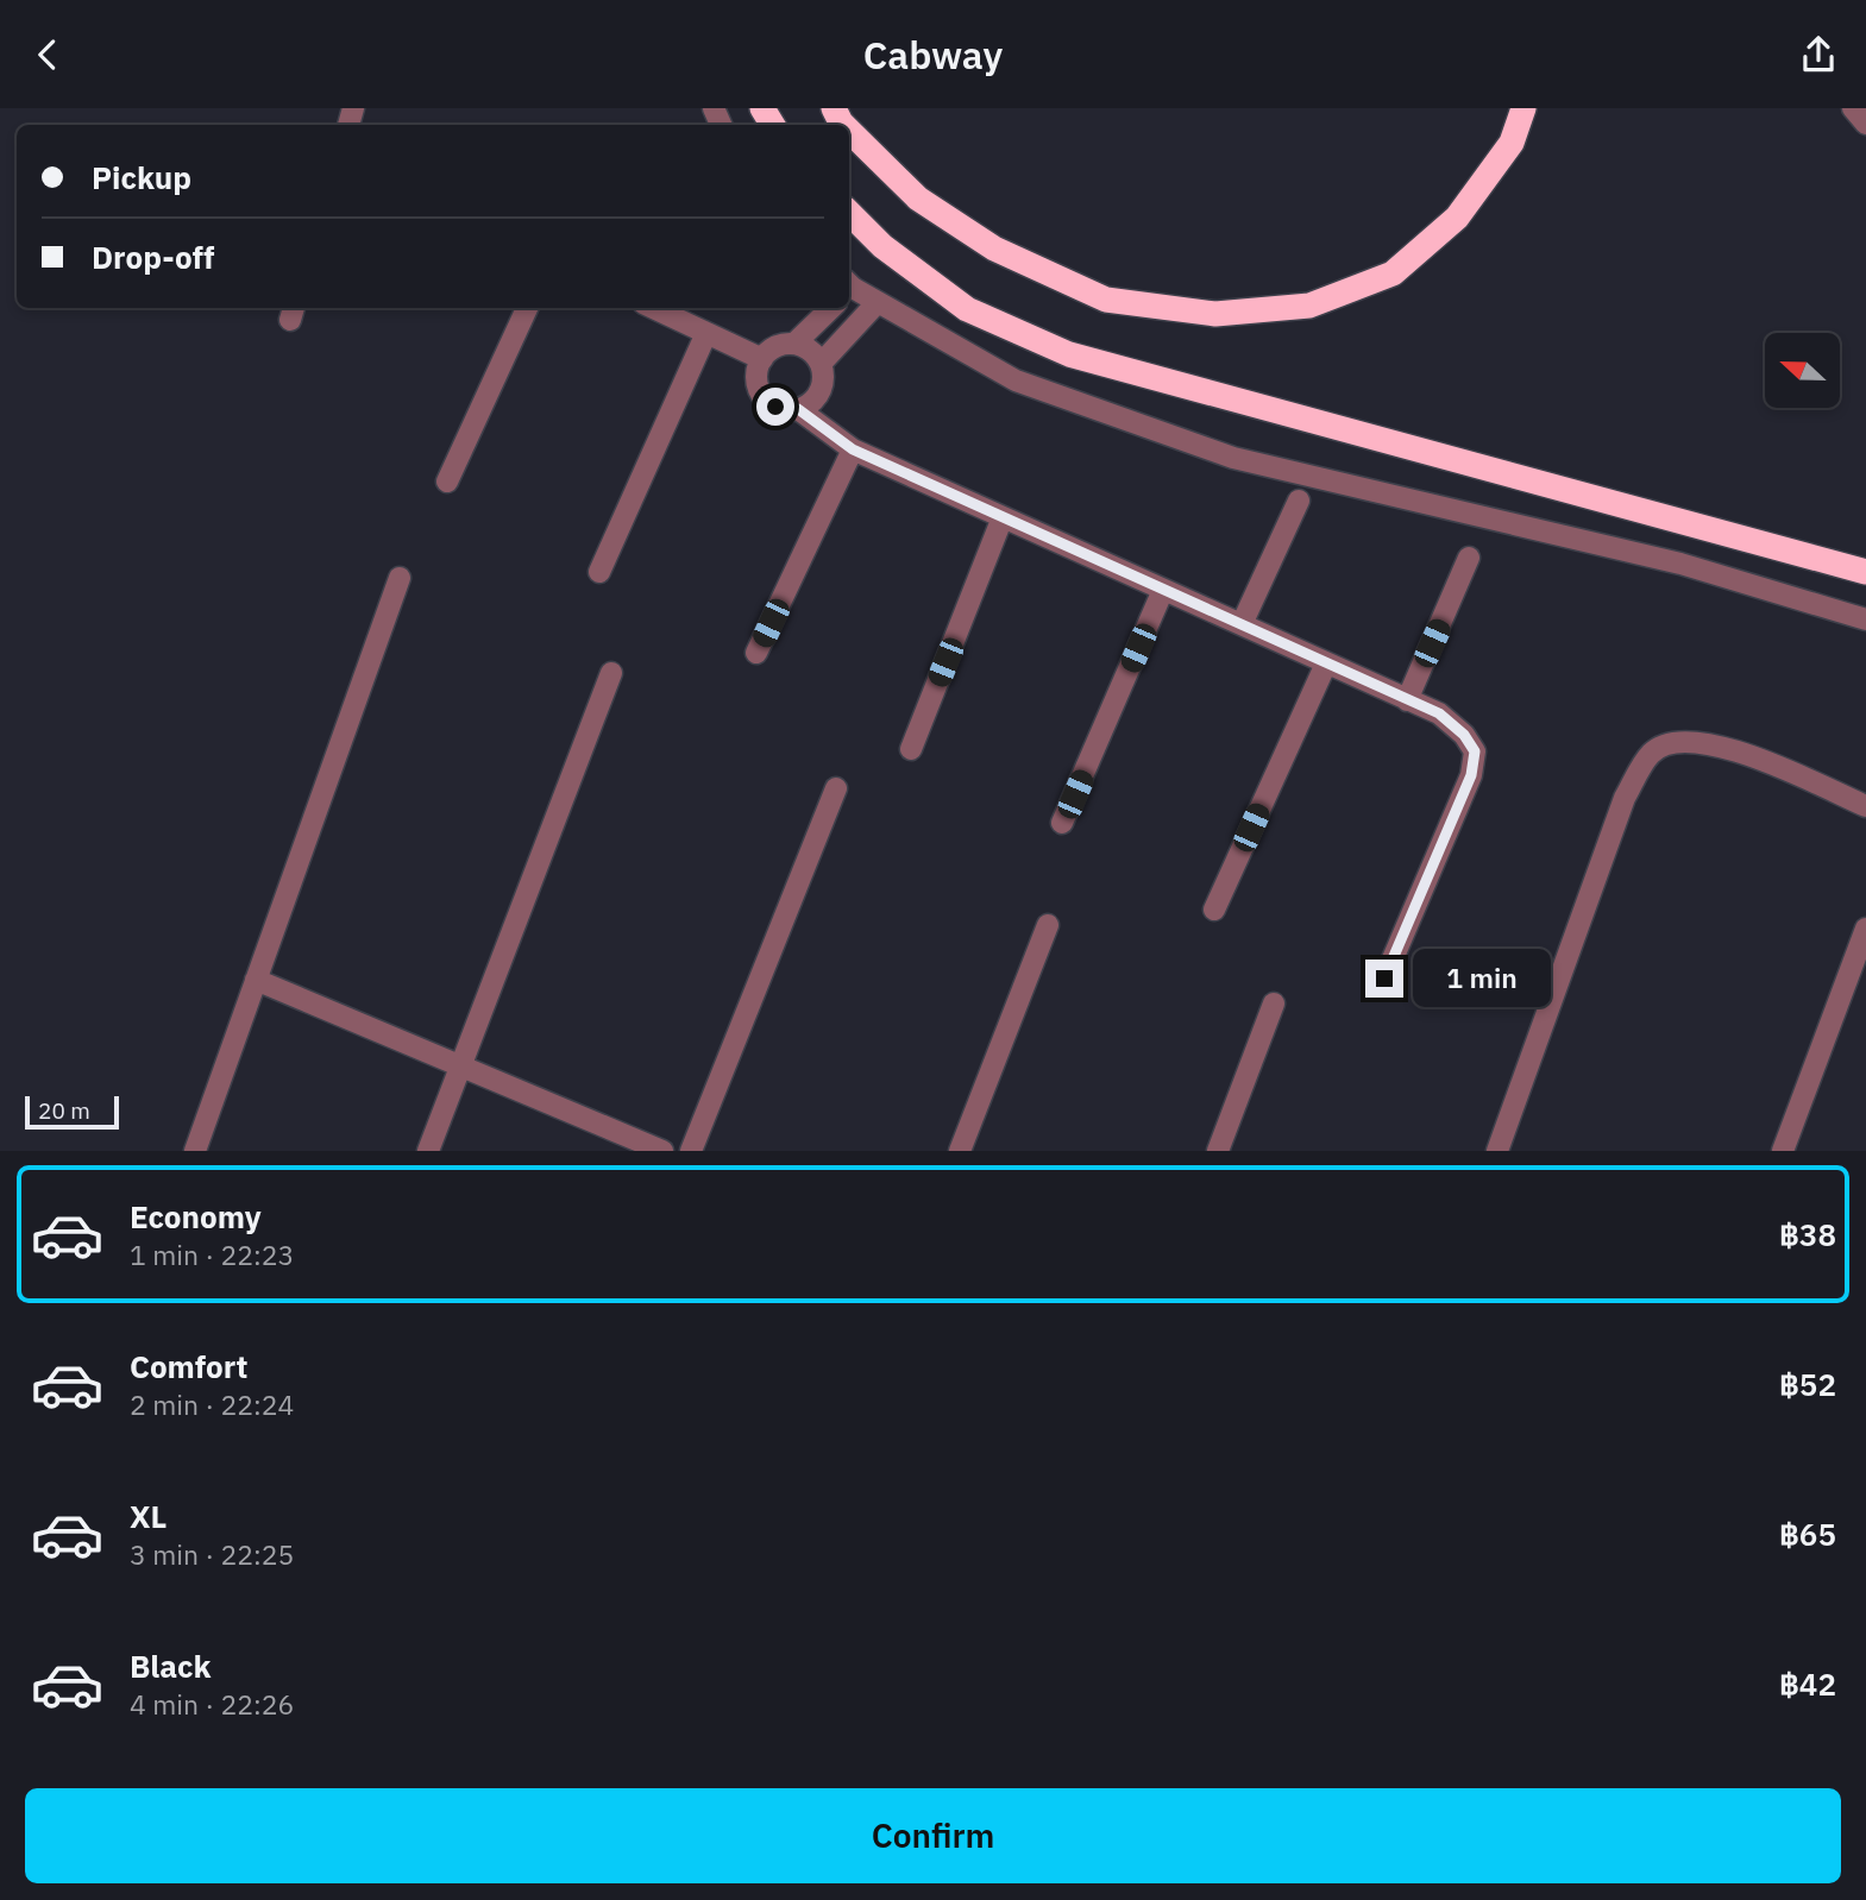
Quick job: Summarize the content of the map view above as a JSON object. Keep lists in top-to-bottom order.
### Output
{
  "scale_bar": "20 m",
  "north": "left",
  "page": {
    "header": "Cabway",
    "banner": ["Pickup", "Drop-off"],
    "bubble": "1 min",
    "scale": "20 m",
    "list": [
      {
        "name": "Economy",
        "note": "1 min · 22:23",
        "value": "฿38"
      },
      {
        "name": "Comfort",
        "note": "2 min · 22:24",
        "value": "฿52"
      },
      {
        "name": "XL",
        "note": "3 min · 22:25",
        "value": "฿65"
      },
      {
        "name": "Black",
        "note": "4 min · 22:26",
        "value": "฿42"
      }
    ],
    "buttons": "Confirm"
  }
}
